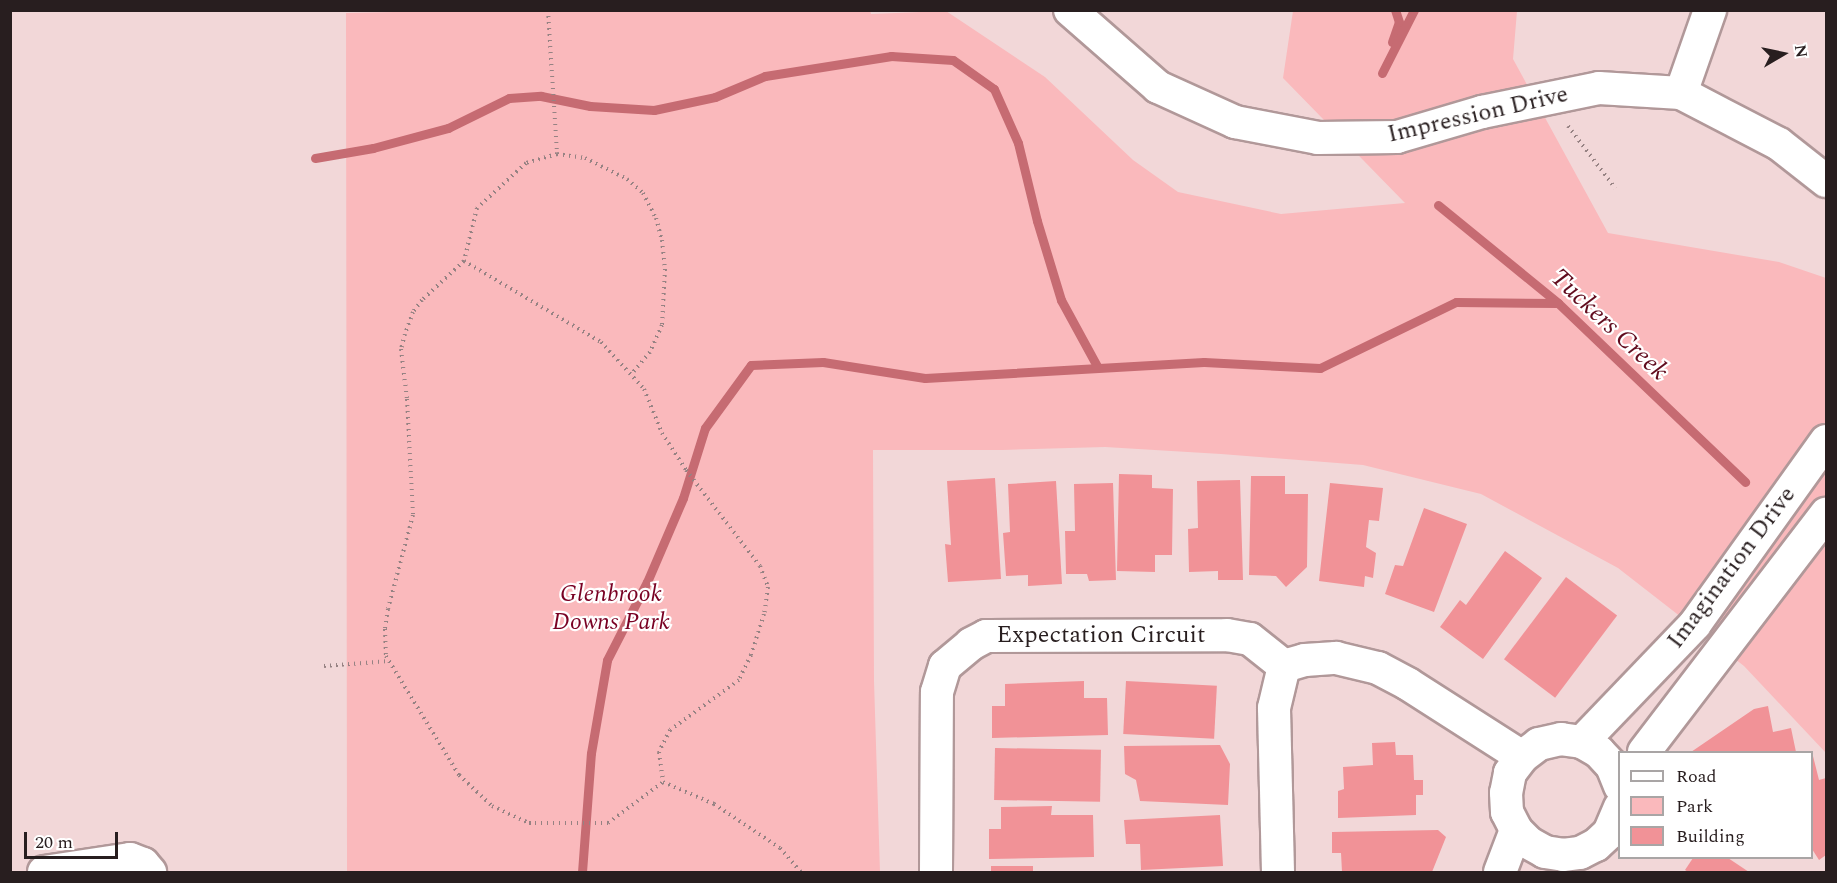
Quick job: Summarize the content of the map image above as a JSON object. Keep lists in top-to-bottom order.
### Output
{
  "streets": {
    "street": ["Impression Drive", "Imagination Drive", "Expectation Circuit"]
  },
  "water": ["Tuckers Creek"],
  "parks": ["Glenbrook Downs Park"],
  "legend": ["Road", "Park", "Building"],
  "scale_bar": "20 m",
  "north": "right"
}
